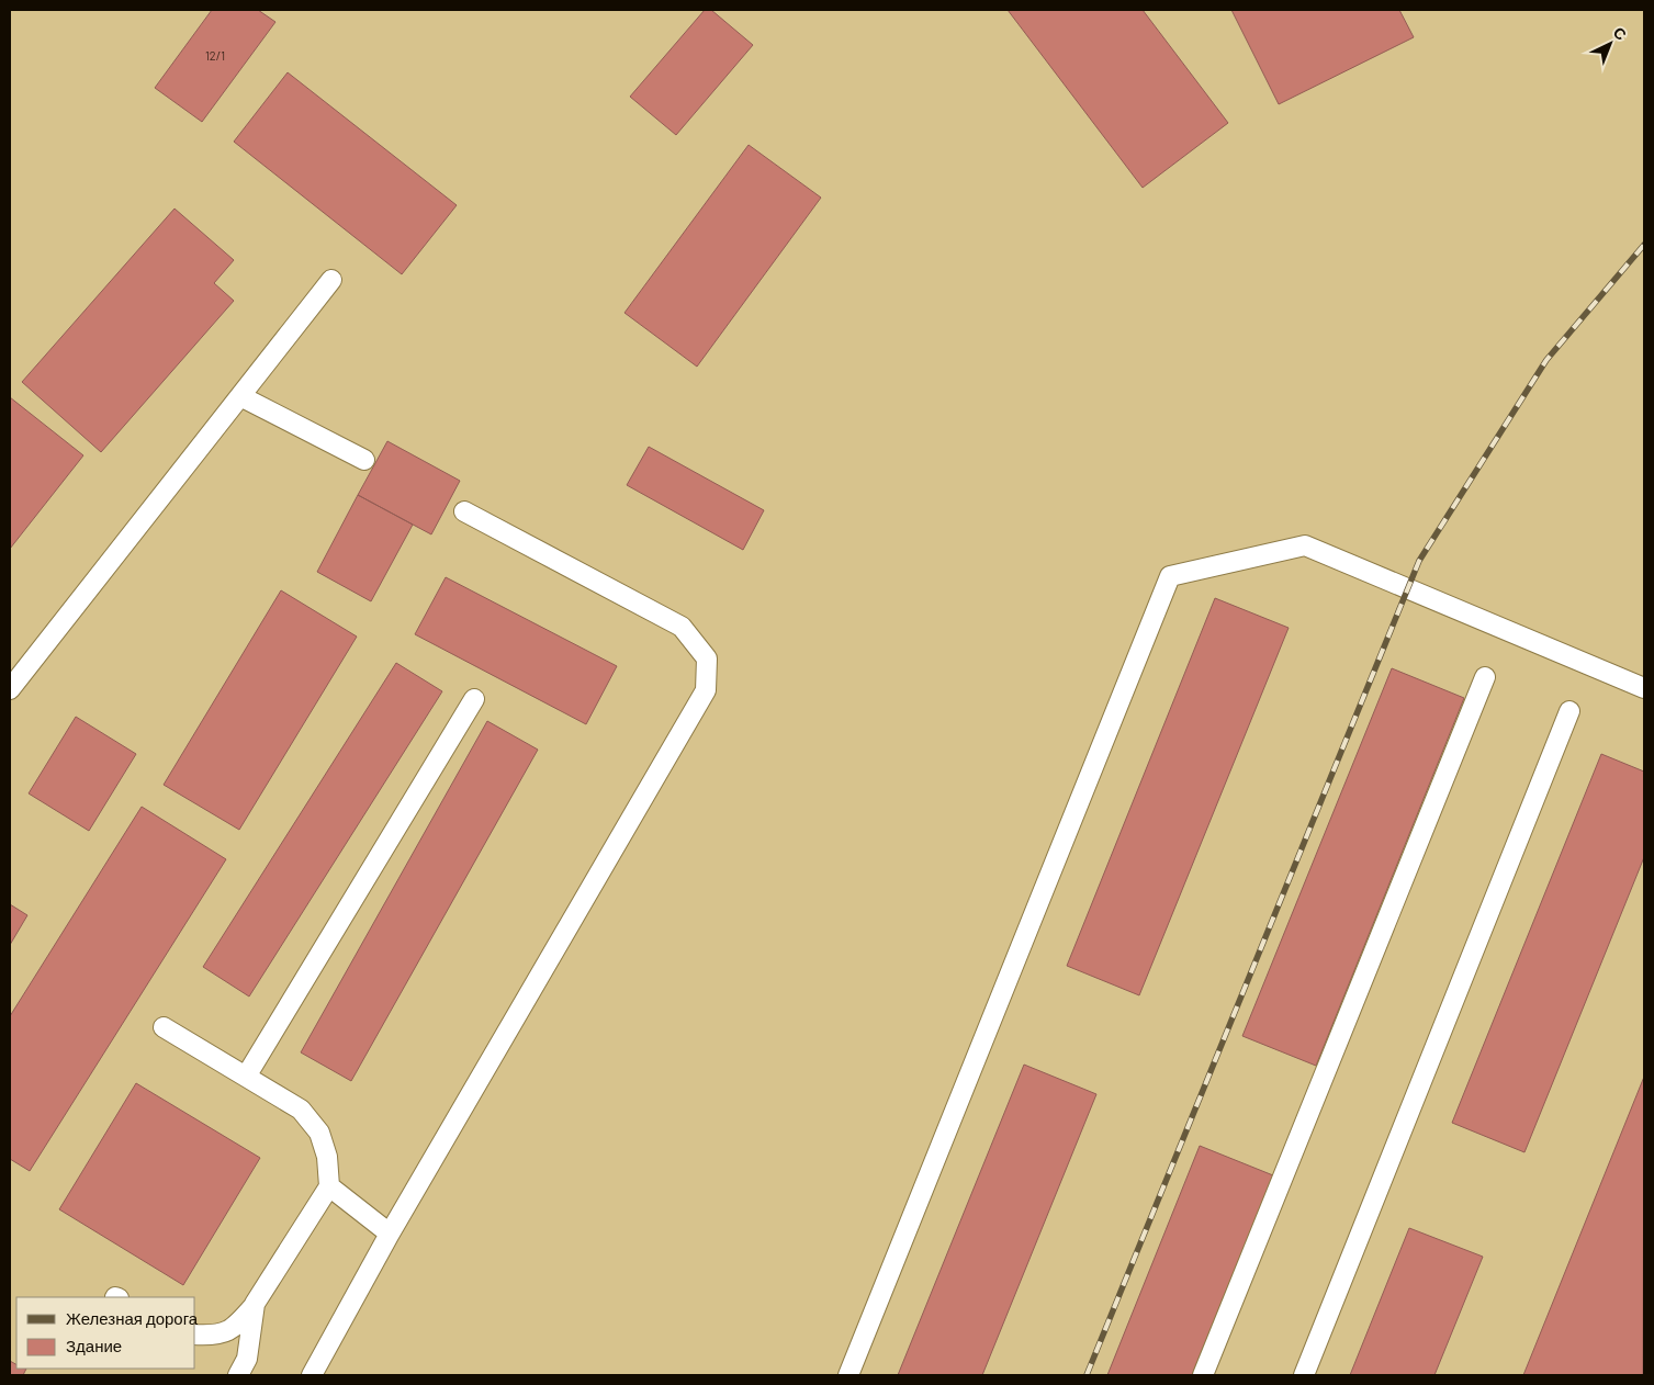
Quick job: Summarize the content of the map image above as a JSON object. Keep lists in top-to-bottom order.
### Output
{
  "house_numbers": ["12/1"],
  "legend": ["Железная дорога", "Здание"],
  "north": "top right"
}
